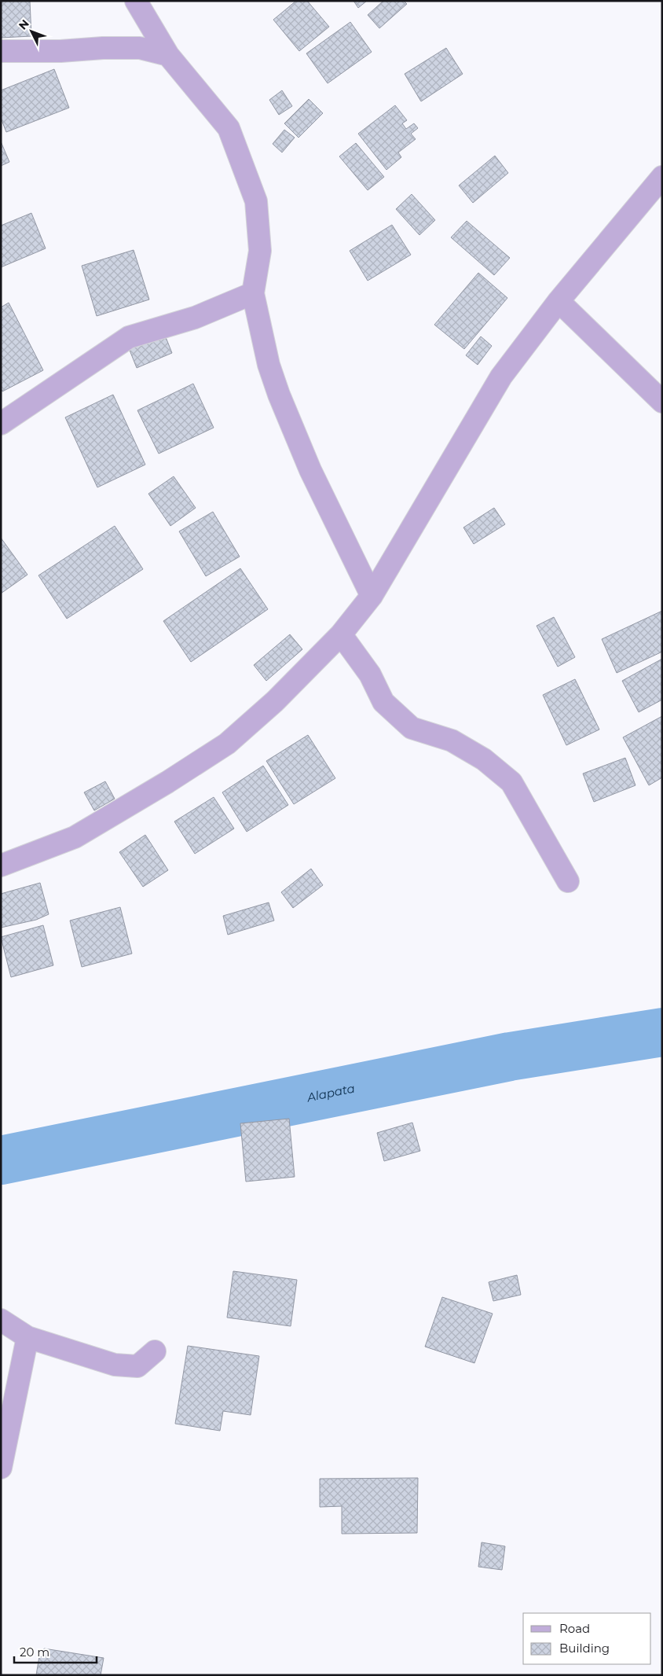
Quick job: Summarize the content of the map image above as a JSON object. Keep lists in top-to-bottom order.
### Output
{
  "water": ["Alapata"],
  "legend": ["Road", "Building"],
  "scale_bar": "20 m",
  "north": "top left"
}
